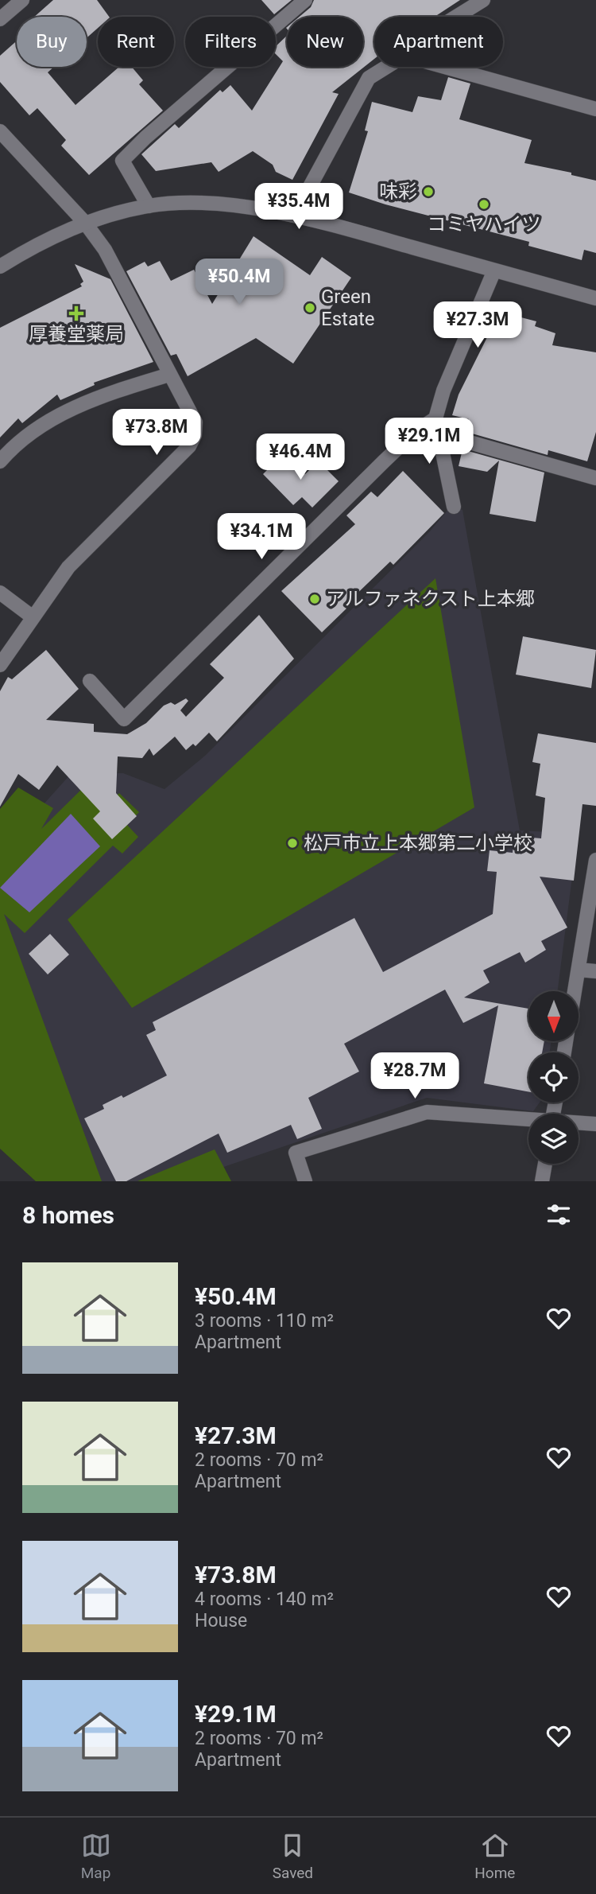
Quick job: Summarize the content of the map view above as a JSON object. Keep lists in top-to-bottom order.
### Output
{
  "places": {
    "other": [
      "味彩",
      "コミヤハイツ",
      "Green Estate",
      "アルファネクスト上本郷",
      "松戸市立上本郷第二小学校"
    ],
    "health": ["厚養堂薬局"]
  },
  "north": "bottom",
  "page": {
    "chip": [
      "Buy",
      "Rent",
      "Filters",
      "New",
      "Apartment"
    ],
    "price": [
      "¥35.4M",
      "¥50.4M",
      "¥27.3M",
      "¥73.8M",
      "¥29.1M",
      "¥46.4M",
      "¥34.1M",
      "¥28.7M"
    ],
    "heading": "8 homes",
    "list": [
      {
        "name": "¥50.4M",
        "note": "3 rooms · 110 m² · Apartment"
      },
      {
        "name": "¥27.3M",
        "note": "2 rooms · 70 m² · Apartment"
      },
      {
        "name": "¥73.8M",
        "note": "4 rooms · 140 m² · House"
      },
      {
        "name": "¥29.1M",
        "note": "2 rooms · 70 m² · Apartment"
      }
    ],
    "tabs": ["Map", "Saved", "Home"]
  }
}
